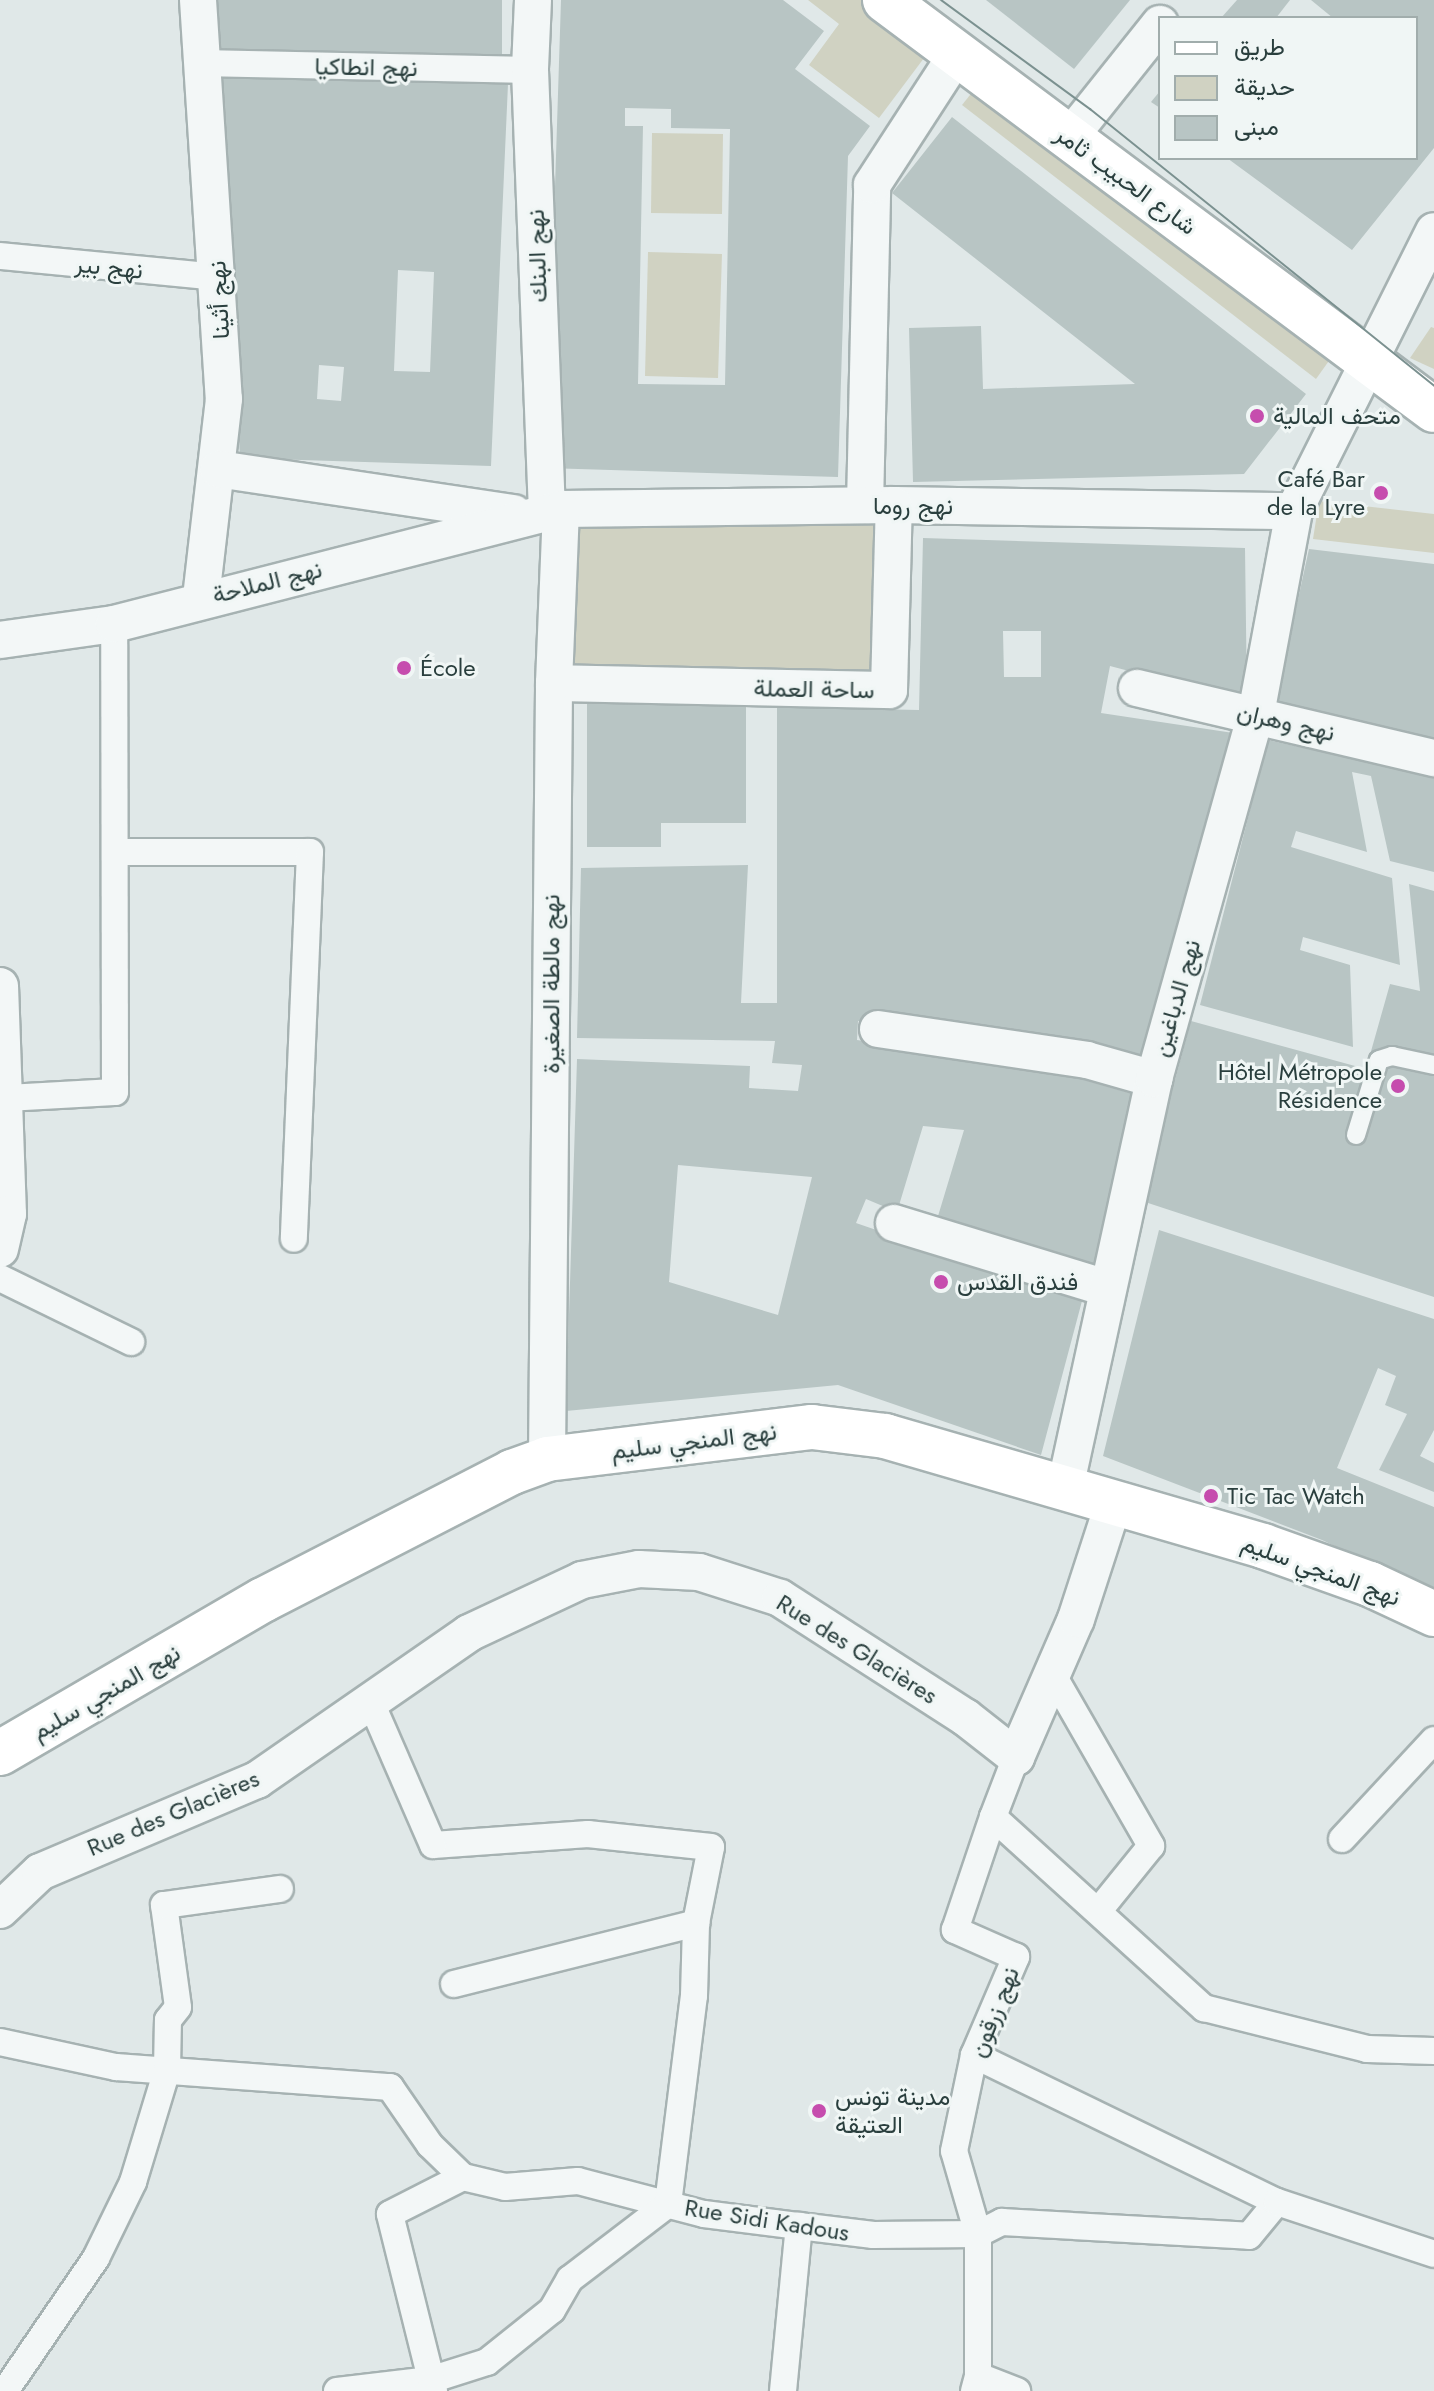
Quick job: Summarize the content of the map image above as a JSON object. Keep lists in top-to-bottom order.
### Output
{
  "streets": {
    "main road": ["شارع الحبيب ثامر", "نهج المنجي سليم"],
    "street": [
      "نهج انطاكيا",
      "نهج البنك",
      "نهج بير",
      "نهج أثينا",
      "نهج روما",
      "نهج الملاحة",
      "ساحة العملة",
      "نهج وهران",
      "نهج مالطة الصغيرة",
      "نهج الدباغين",
      "Rue des Glacières",
      "نهج زرقون",
      "Rue Sidi Kadous"
    ]
  },
  "crossings": [
    ["نهج انطاكيا", "نهج البنك"],
    ["نهج انطاكيا", "نهج أثينا"],
    ["شارع الحبيب ثامر", "نهج الدباغين"],
    ["نهج البنك", "نهج روما"],
    ["نهج البنك", "نهج الملاحة"],
    ["نهج البنك", "نهج مالطة الصغيرة"],
    ["نهج بير", "نهج أثينا"],
    ["نهج أثينا", "نهج الملاحة"],
    ["نهج روما", "نهج الملاحة"],
    ["نهج روما", "ساحة العملة"],
    ["نهج روما", "نهج مالطة الصغيرة"],
    ["نهج روما", "نهج الدباغين"],
    ["نهج الملاحة", "نهج مالطة الصغيرة"],
    ["ساحة العملة", "نهج مالطة الصغيرة"],
    ["نهج وهران", "نهج الدباغين"],
    ["نهج مالطة الصغيرة", "نهج المنجي سليم"],
    ["نهج الدباغين", "نهج المنجي سليم"],
    ["نهج زرقون", "Rue Sidi Kadous"]
  ],
  "places": [
    "متحف المالية",
    "Café Bar de la Lyre",
    "École",
    "Hôtel Métropole Résidence",
    "فندق القدس",
    "Tic Tac Watch",
    "مدينة تونس العتيقة"
  ],
  "legend": ["طريق", "حديقة", "مبنى"]
}
